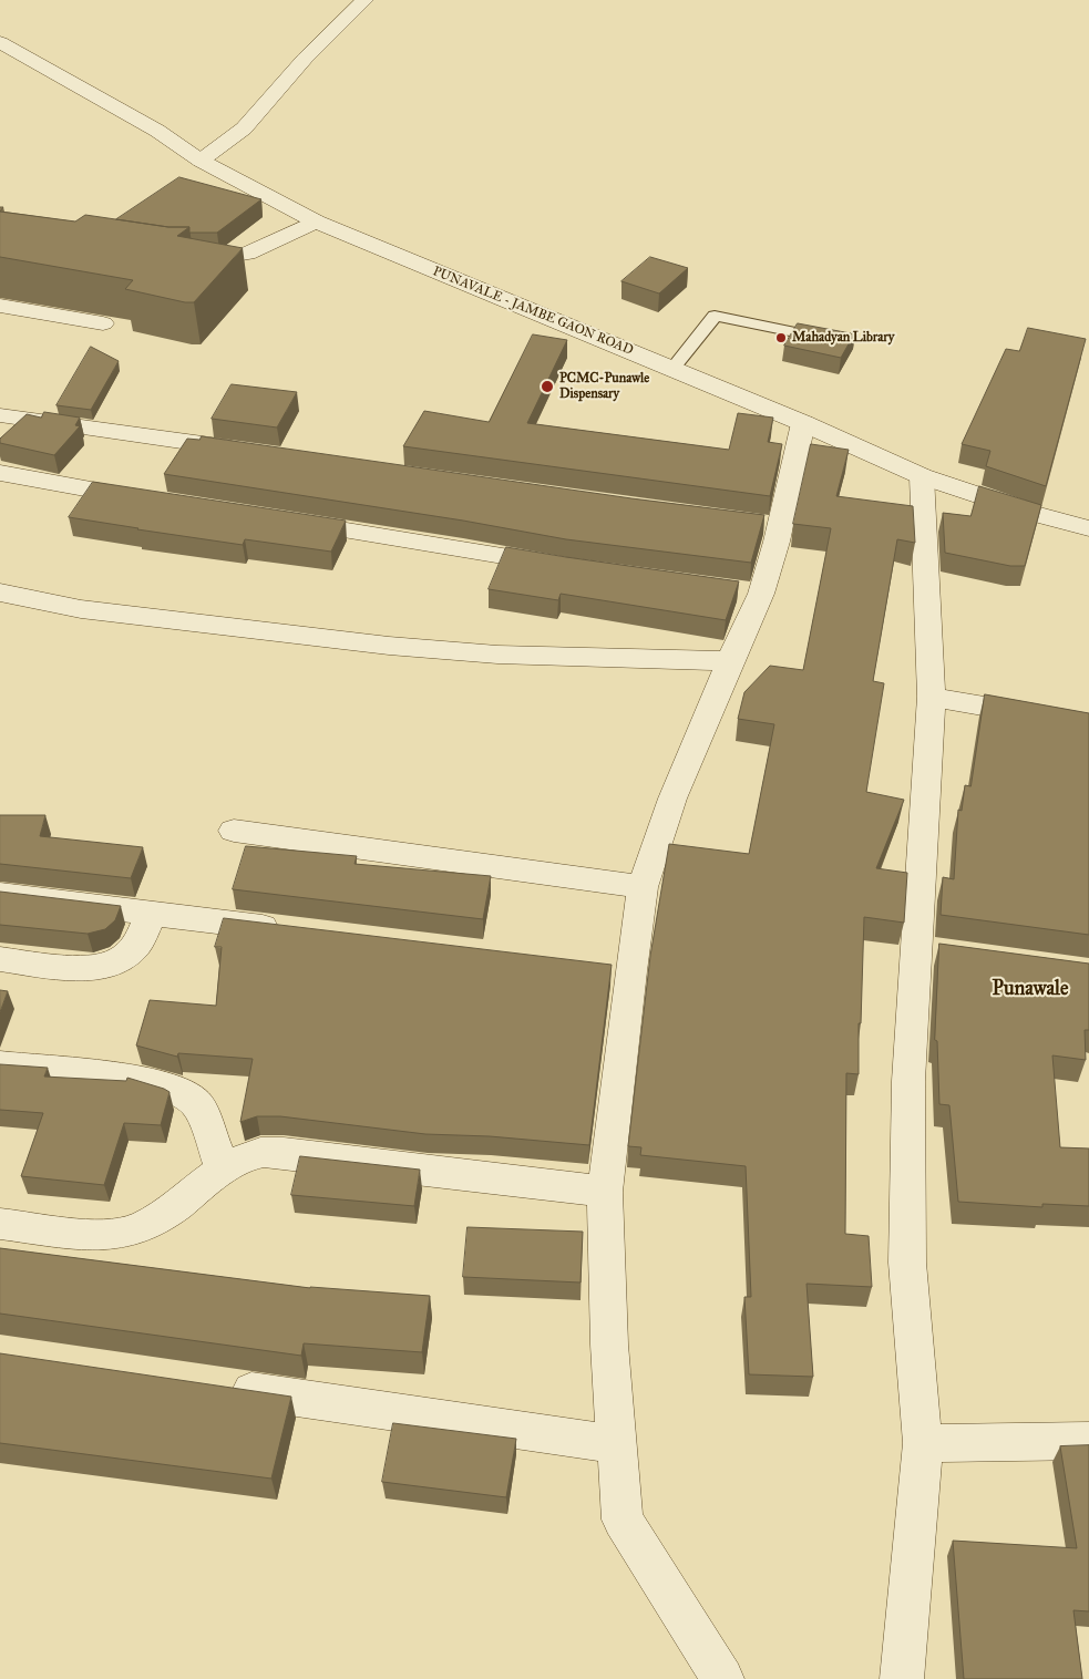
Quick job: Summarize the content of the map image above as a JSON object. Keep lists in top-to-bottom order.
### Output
{
  "streets": {
    "street": ["PUNAVALE - JAMBE GAON ROAD"]
  },
  "districts": ["Punawale"],
  "places": ["Mahadyan Library", "PCMC-Punawle Dispensary"]
}
